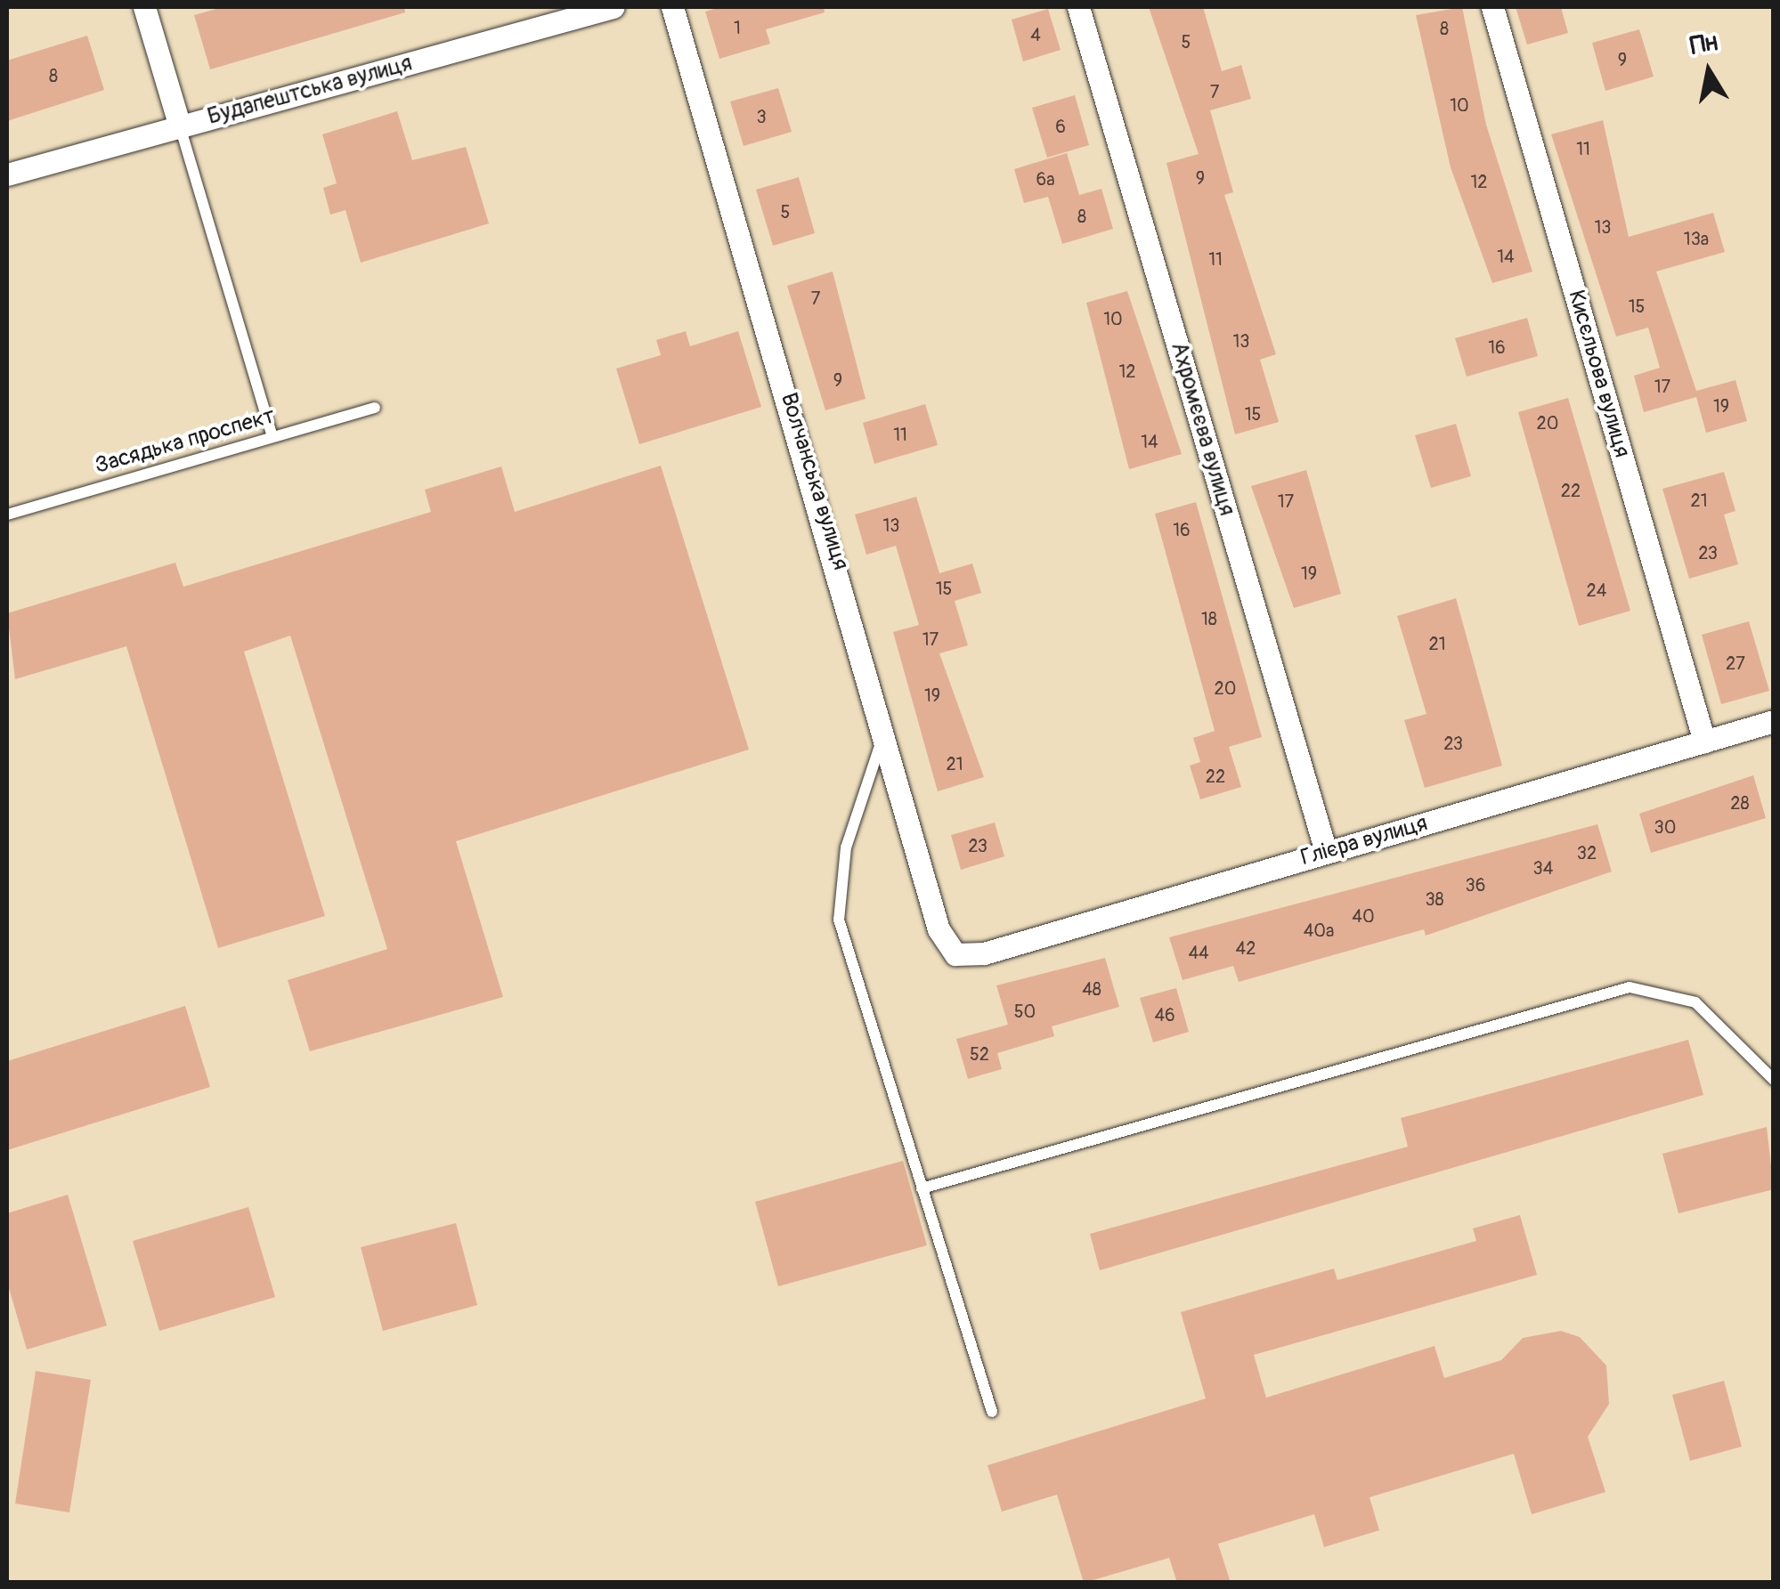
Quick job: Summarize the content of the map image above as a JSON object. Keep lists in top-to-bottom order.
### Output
{
  "streets": {
    "street": [
      "Будапештська вулиця",
      "Кисєльова вулиця",
      "Ахромєєва вулиця",
      "Волчанська вулиця",
      "Глієра вулиця"
    ],
    "lane": ["Засядька проспект"]
  },
  "crossings": [
    ["Кисєльова вулиця", "Глієра вулиця"],
    ["Ахромєєва вулиця", "Глієра вулиця"],
    ["Волчанська вулиця", "Глієра вулиця"]
  ],
  "house_numbers": [
    "1",
    "8",
    "4",
    "5",
    "9",
    "8",
    "7",
    "10",
    "3",
    "6",
    "11",
    "9",
    "6а",
    "12",
    "5",
    "8",
    "13",
    "13а",
    "14",
    "11",
    "7",
    "15",
    "10",
    "13",
    "16",
    "12",
    "9",
    "17",
    "19",
    "15",
    "20",
    "11",
    "14",
    "22",
    "21",
    "17",
    "13",
    "16",
    "23",
    "19",
    "15",
    "24",
    "18",
    "17",
    "21",
    "27",
    "20",
    "19",
    "23",
    "21",
    "22",
    "28",
    "30",
    "23",
    "32",
    "34",
    "36",
    "38",
    "40",
    "40а",
    "42",
    "44",
    "48",
    "50",
    "46",
    "52"
  ],
  "north": "top"
}
